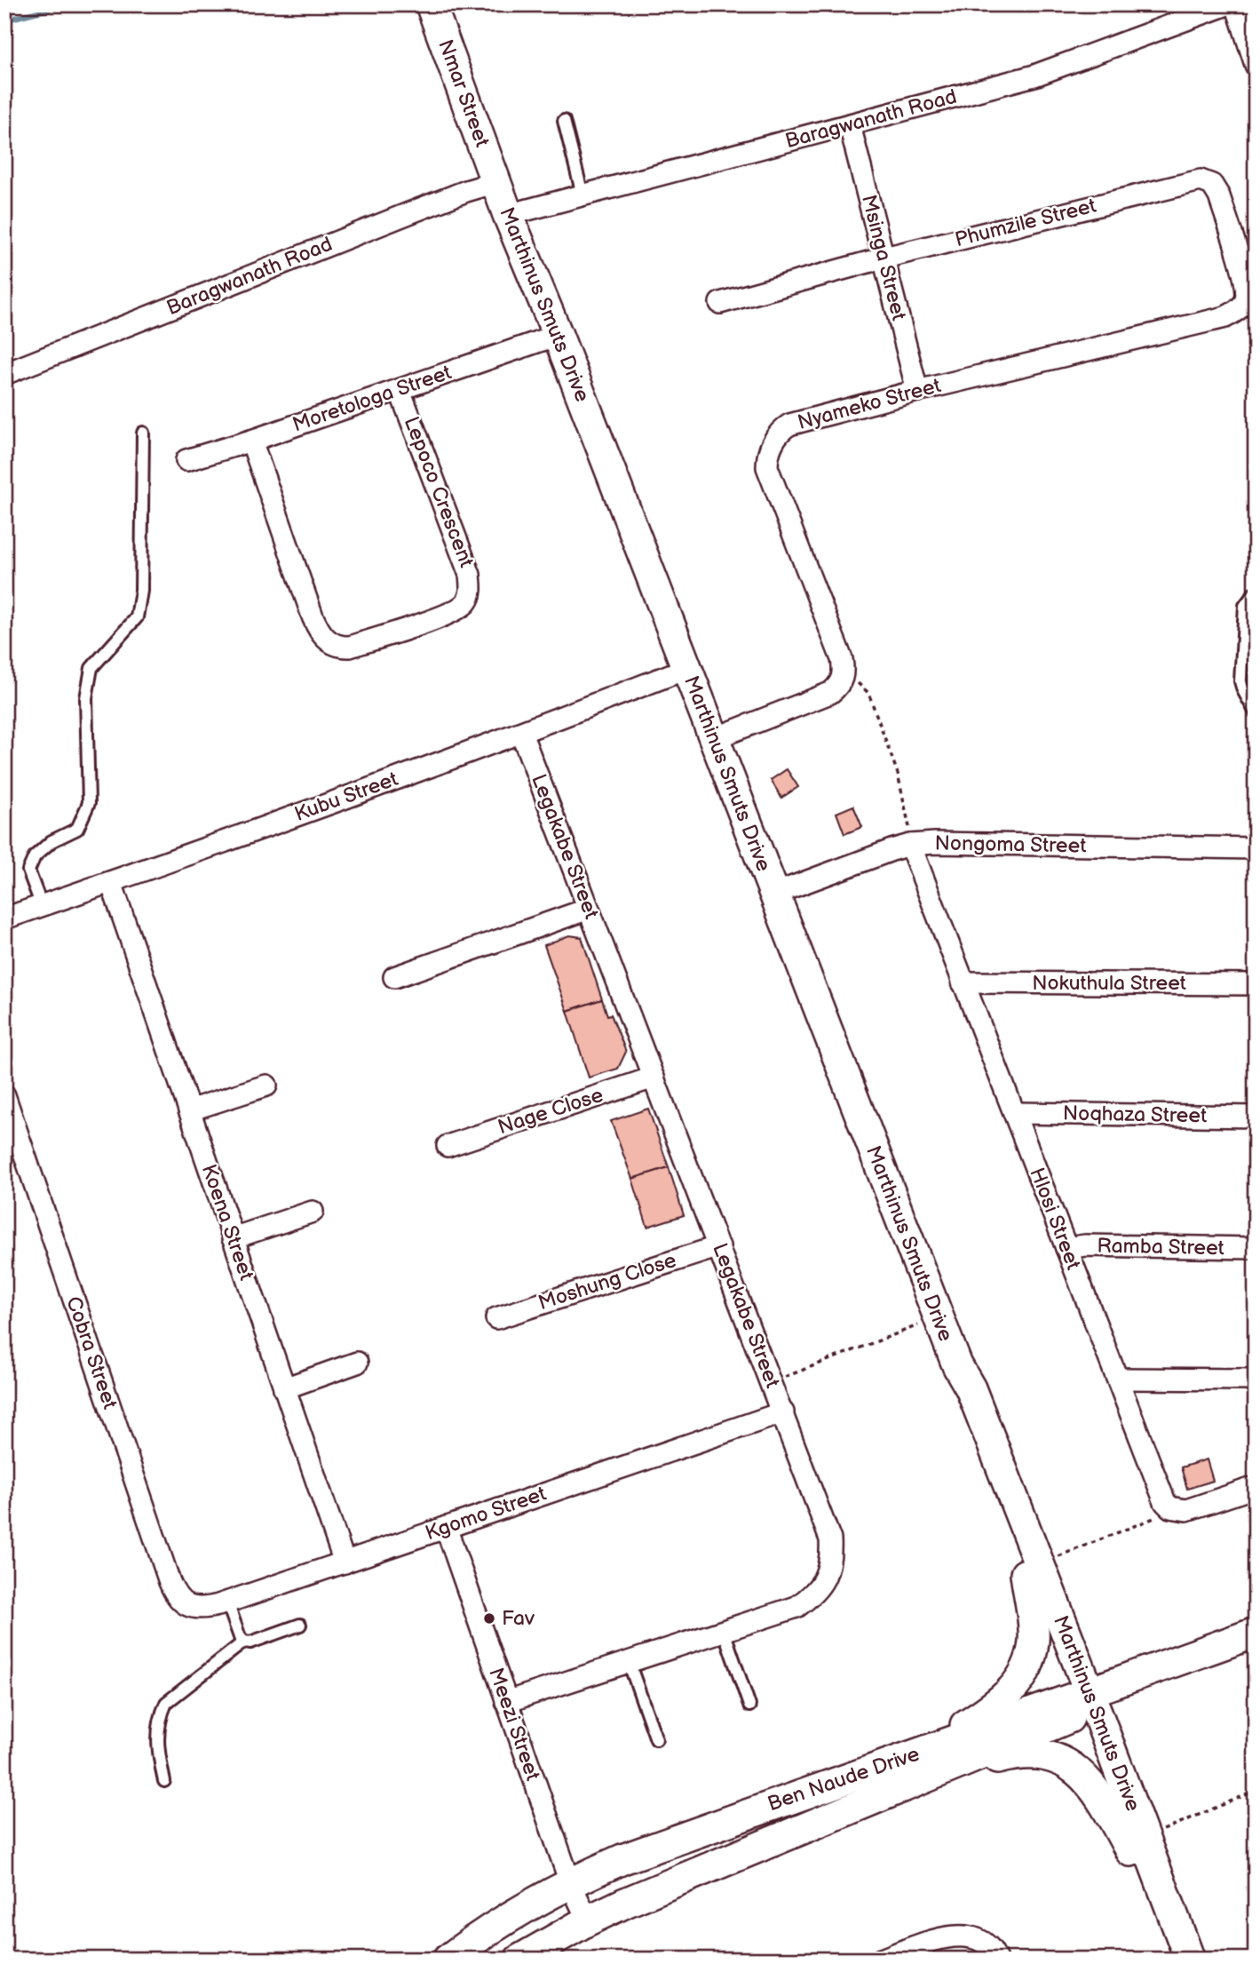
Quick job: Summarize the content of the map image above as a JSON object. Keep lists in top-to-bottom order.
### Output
{
  "streets": {
    "street": [
      "Nmar Street",
      "Baragwanath Road",
      "Phumzile Street",
      "Msinga Street",
      "Marthinus Smuts Drive",
      "Moretologa Street",
      "Nyameko Street",
      "Lepoco Crescent",
      "Kubu Street",
      "Nongoma Street",
      "Legakabe Street",
      "Nokuthula Street",
      "Nage Close",
      "Noqhaza Street",
      "Hlosi Street",
      "Koena Street",
      "Ramba Street",
      "Moshung Close",
      "Cobra Street",
      "Kgomo Street",
      "Meezi Street",
      "Ben Naude Drive"
    ]
  },
  "crossings": [
    ["Nmar Street", "Baragwanath Road"],
    ["Nmar Street", "Marthinus Smuts Drive"],
    ["Baragwanath Road", "Msinga Street"],
    ["Baragwanath Road", "Marthinus Smuts Drive"],
    ["Phumzile Street", "Msinga Street"],
    ["Phumzile Street", "Nyameko Street"],
    ["Msinga Street", "Nyameko Street"],
    ["Marthinus Smuts Drive", "Moretologa Street"],
    ["Marthinus Smuts Drive", "Kubu Street"],
    ["Marthinus Smuts Drive", "Nongoma Street"],
    ["Marthinus Smuts Drive", "Ben Naude Drive"],
    ["Moretologa Street", "Lepoco Crescent"],
    ["Kubu Street", "Legakabe Street"],
    ["Kubu Street", "Koena Street"],
    ["Nongoma Street", "Hlosi Street"],
    ["Legakabe Street", "Nage Close"],
    ["Legakabe Street", "Moshung Close"],
    ["Legakabe Street", "Kgomo Street"],
    ["Legakabe Street", "Meezi Street"],
    ["Nokuthula Street", "Hlosi Street"],
    ["Noqhaza Street", "Hlosi Street"],
    ["Hlosi Street", "Ramba Street"],
    ["Koena Street", "Kgomo Street"],
    ["Cobra Street", "Kgomo Street"],
    ["Kgomo Street", "Meezi Street"],
    ["Meezi Street", "Ben Naude Drive"]
  ],
  "places": ["Fav"]
}
